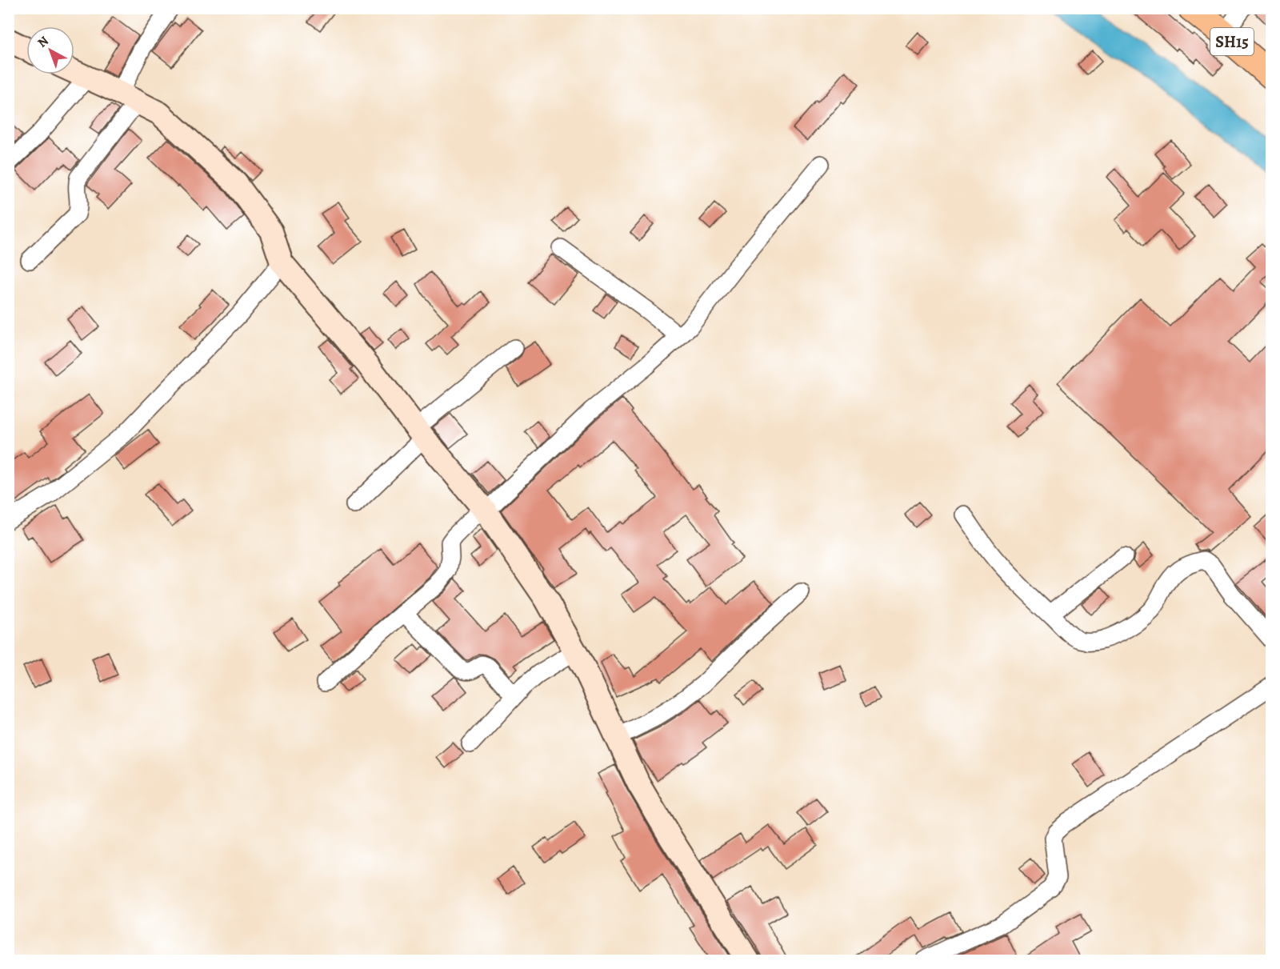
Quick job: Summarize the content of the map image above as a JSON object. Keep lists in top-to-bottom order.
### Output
{
  "streets": {
    "main road": ["SH15"]
  },
  "north": "top left"
}
